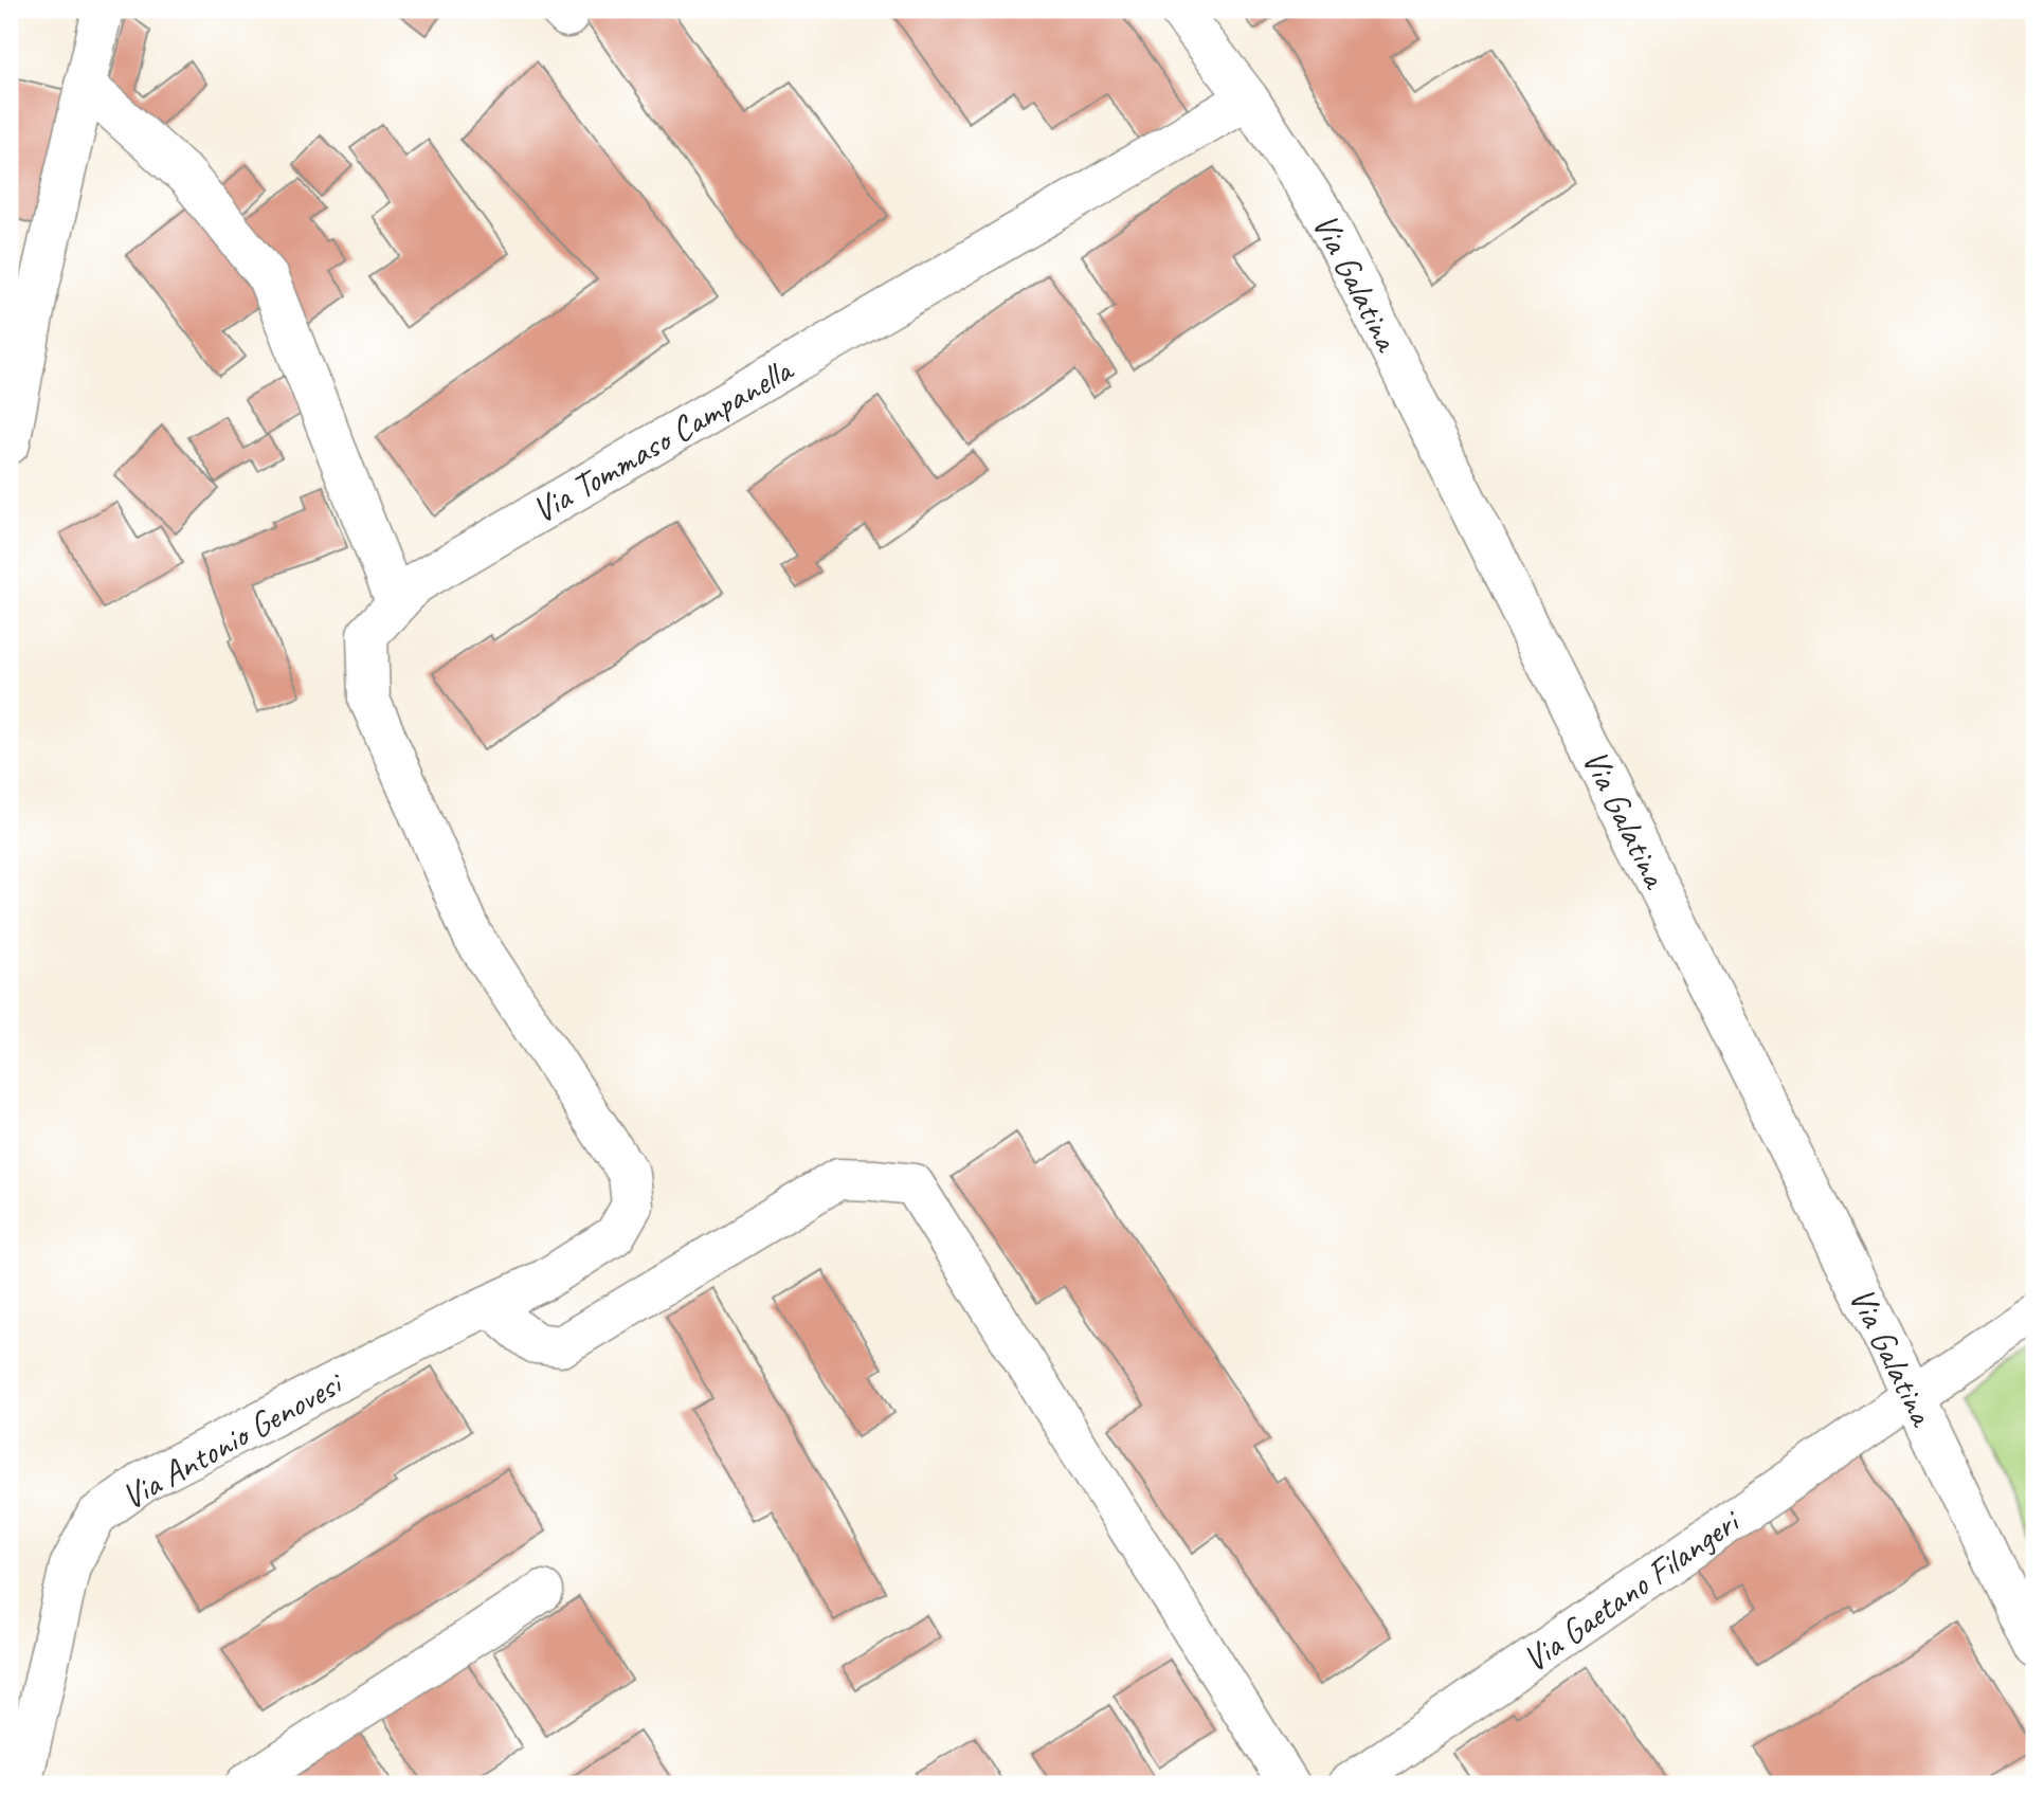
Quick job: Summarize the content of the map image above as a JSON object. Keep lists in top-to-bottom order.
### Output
{
  "streets": {
    "street": [
      "Via Galatina",
      "Via Tommaso Campanella",
      "Via Antonio Genovesi",
      "Via Gaetano Filangeri"
    ]
  },
  "crossings": [
    ["Via Galatina", "Via Tommaso Campanella"],
    ["Via Galatina", "Via Gaetano Filangeri"],
    ["Via Tommaso Campanella", "Via Antonio Genovesi"]
  ]
}
